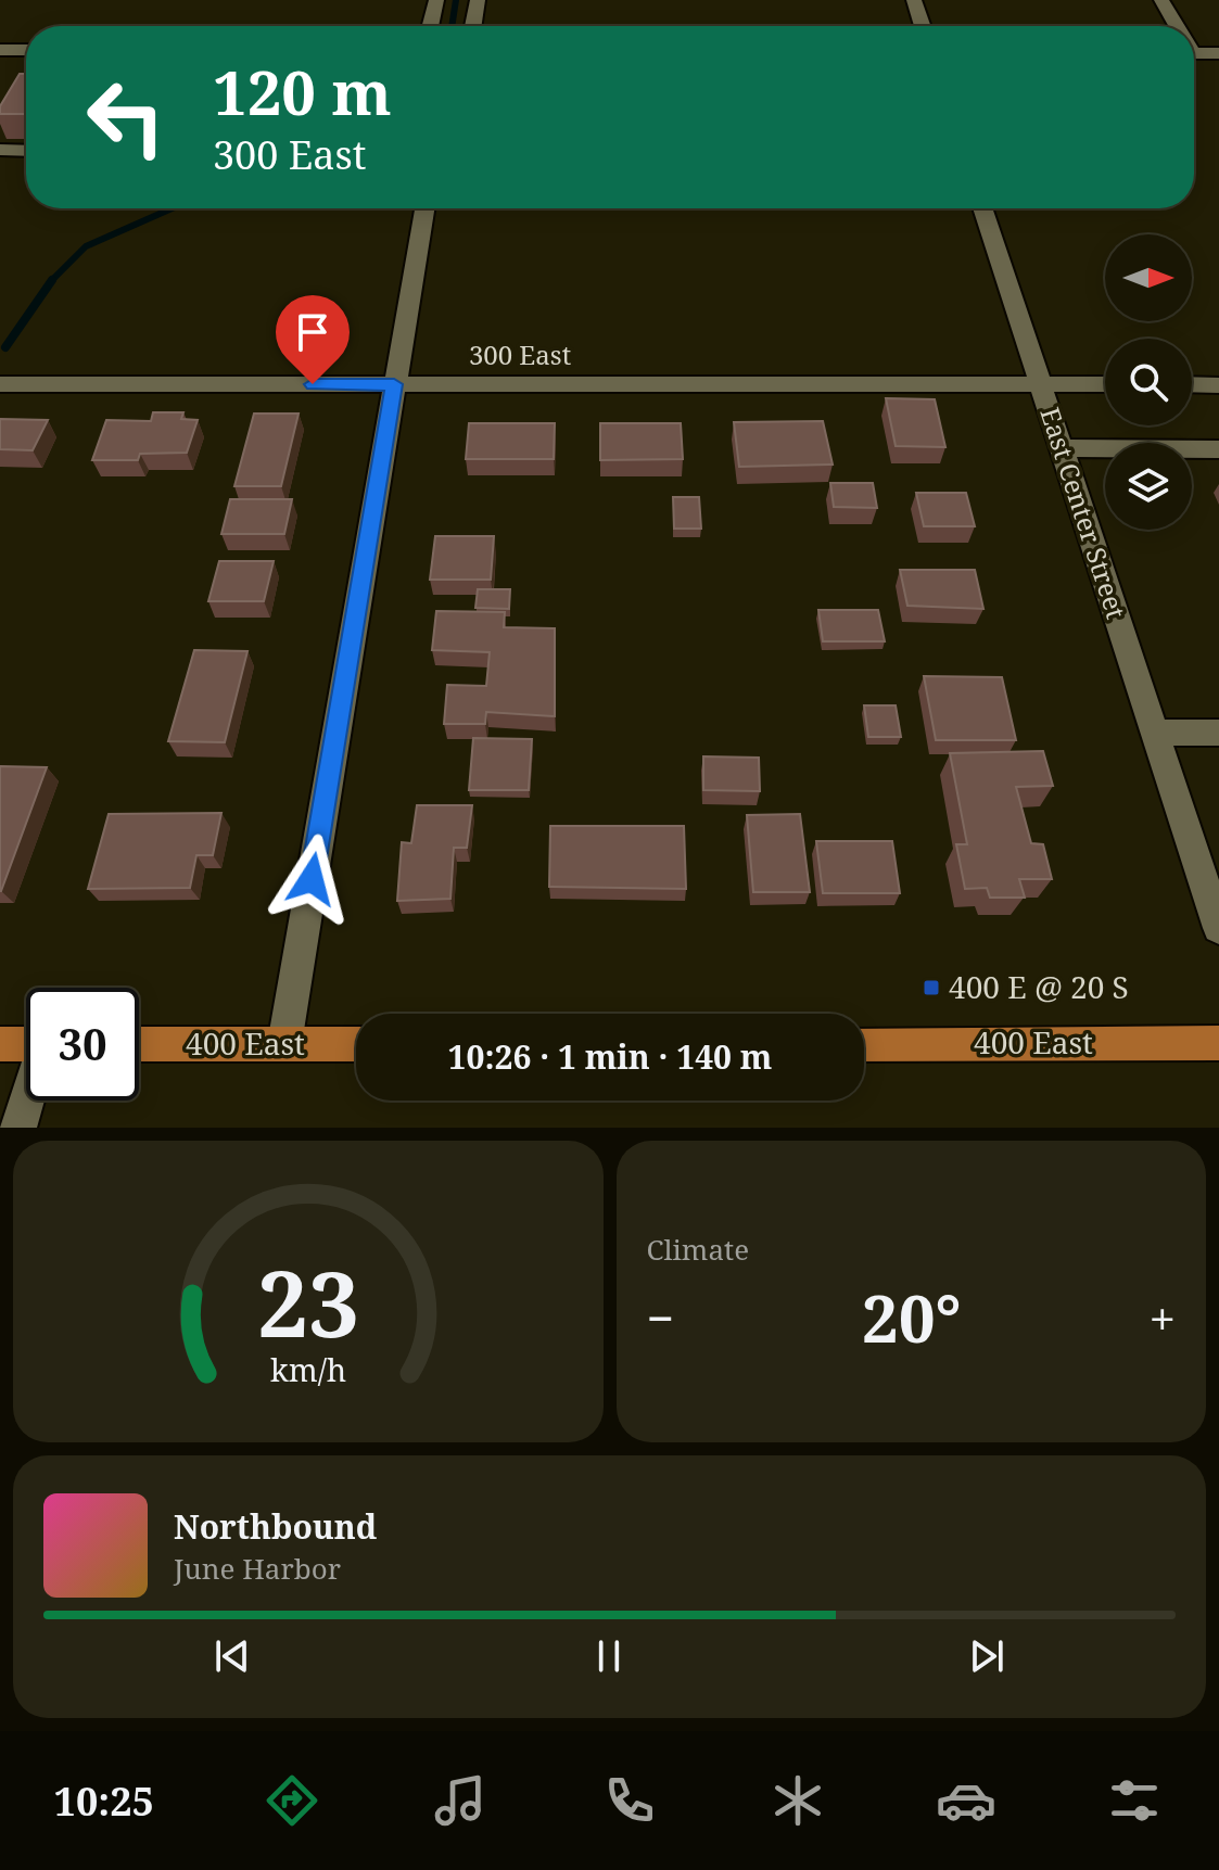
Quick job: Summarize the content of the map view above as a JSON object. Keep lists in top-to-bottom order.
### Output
{
  "streets": {
    "main road": ["400 East"],
    "street": ["300 East", "East Center Street"]
  },
  "crossings": [
    ["300 East", "East Center Street"]
  ],
  "places": {
    "transit": ["400 E @ 20 S"]
  },
  "north": "right",
  "page": {
    "turn": ["120 m", "300 East"],
    "limit": "30",
    "trip": "10:26 · 1 min · 140 m",
    "tile": "Climate",
    "heat": ["−", "20°", "+"],
    "song": ["Northbound", "June Harbor"],
    "tabs": "10:25",
    "gauge": ["23", "km/h"]
  }
}
